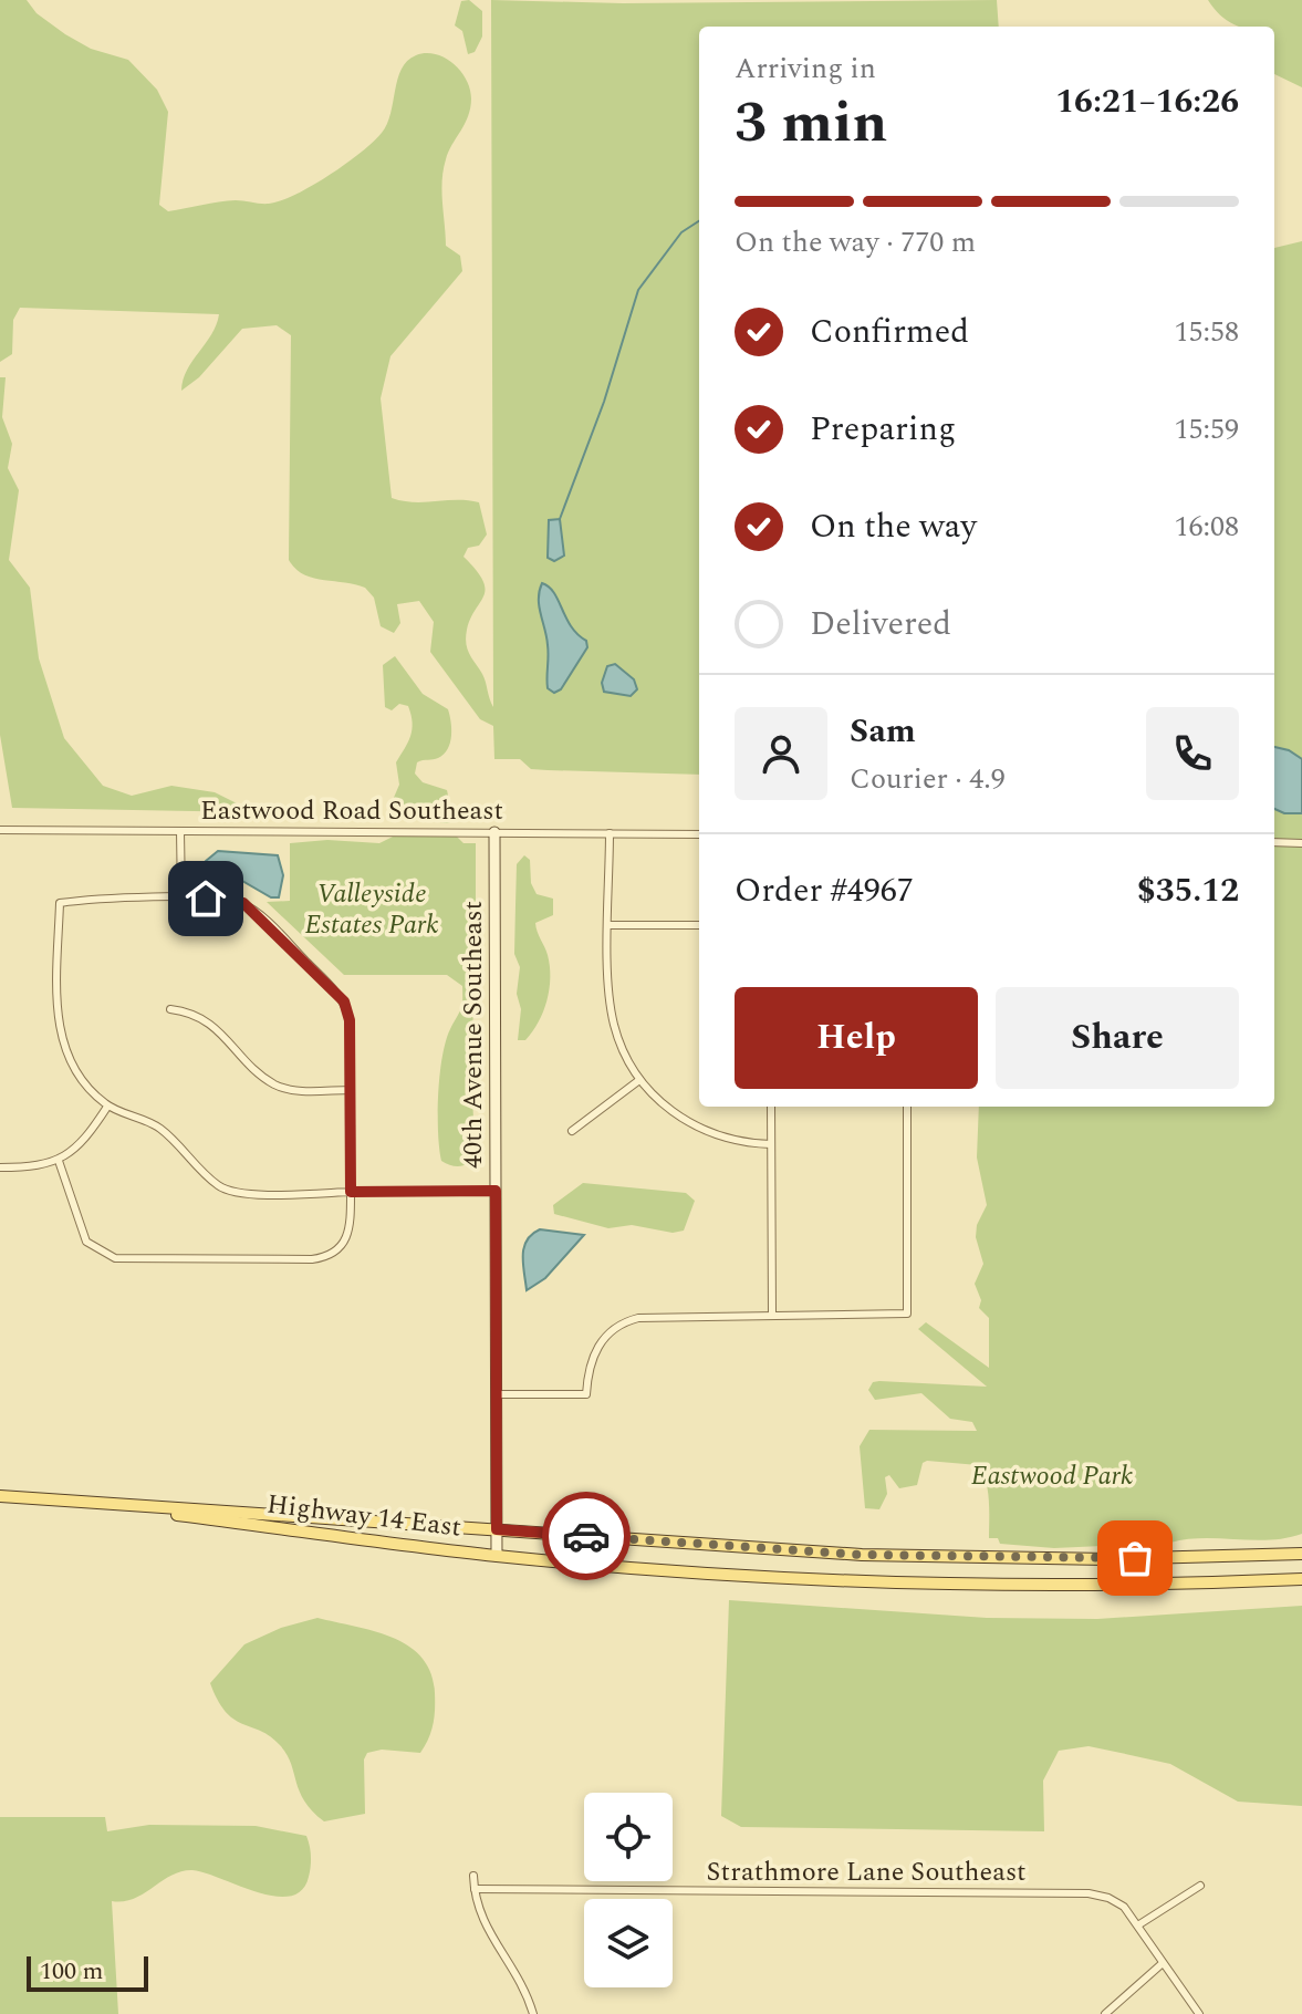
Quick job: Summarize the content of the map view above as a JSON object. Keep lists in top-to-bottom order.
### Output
{
  "streets": {
    "main road": ["Highway 14 East"],
    "street": ["Eastwood Road Southeast", "40th Avenue Southeast", "Strathmore Lane Southeast"]
  },
  "crossings": [
    ["Eastwood Road Southeast", "40th Avenue Southeast"],
    ["40th Avenue Southeast", "Highway 14 East"]
  ],
  "parks": ["Valleyside Estates Park", "Eastwood Park"],
  "scale_bar": "100 m",
  "page": {
    "heading": ["3 min", "Arriving in", "16:21–16:26"],
    "panel": [
      "Sam",
      "Courier · 4.9",
      "Order #4967",
      "$35.12"
    ],
    "bar": "On the way · 770 m",
    "list": [
      ["Confirmed", "15:58"],
      ["Preparing", "15:59"],
      ["On the way", "16:08"],
      "Delivered"
    ],
    "buttons": ["Help", "Share"],
    "scale": "100 m"
  }
}
